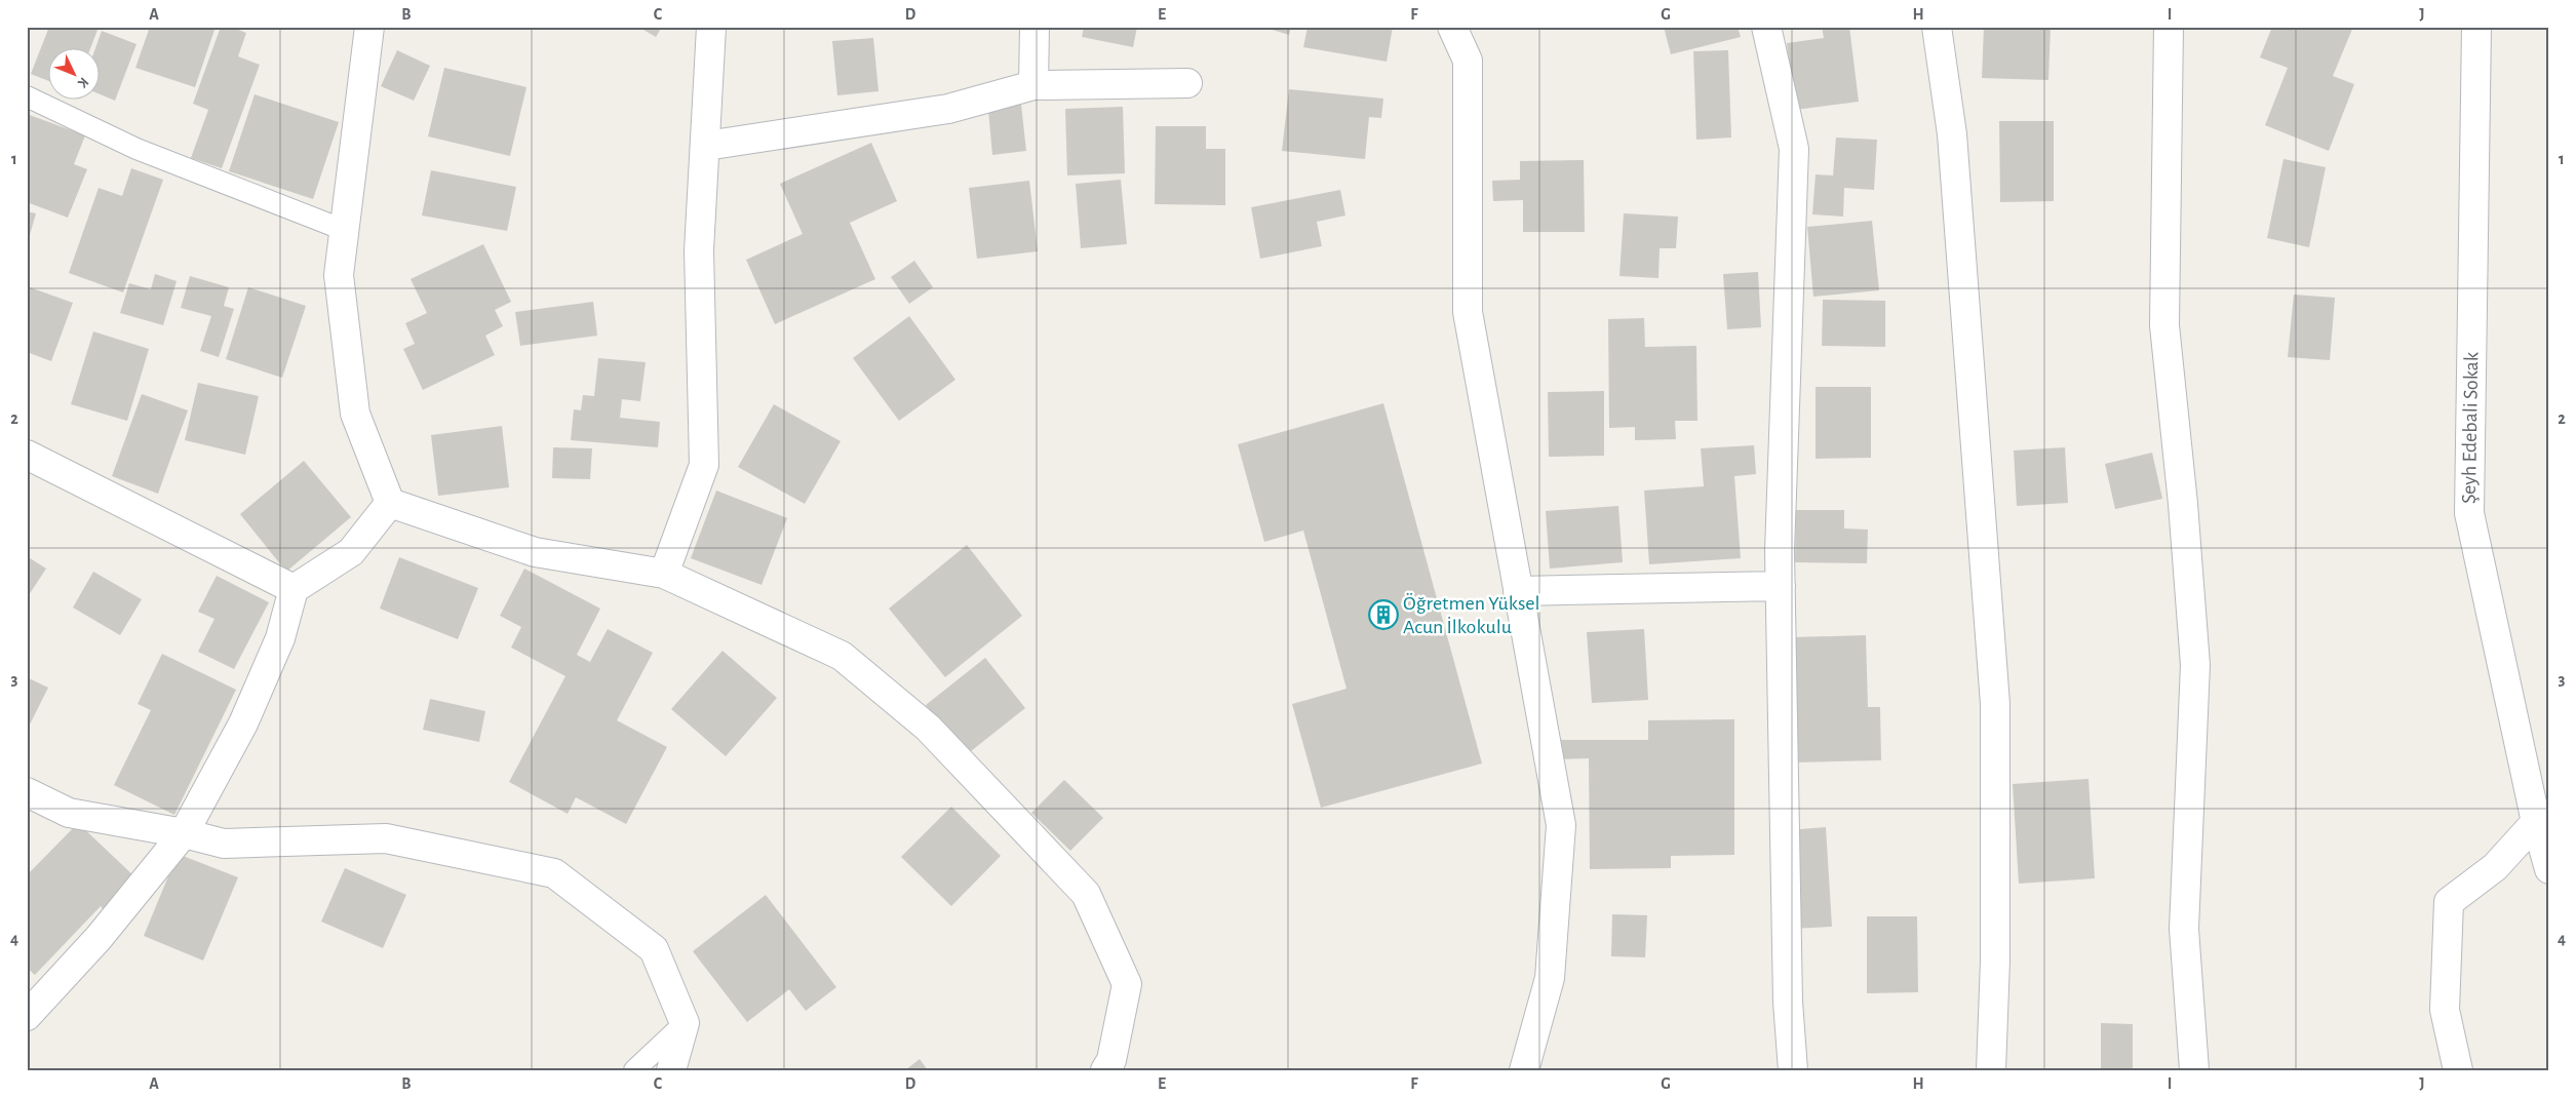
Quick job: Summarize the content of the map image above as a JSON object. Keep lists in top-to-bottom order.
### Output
{
  "streets": {
    "street": ["Şeyh Edebali Sokak"]
  },
  "places": {
    "building": ["Öğretmen Yüksel Acun İlkokulu"]
  },
  "north": "bottom right",
  "grid": {
    "columns": [
      "A",
      "B",
      "C",
      "D",
      "E",
      "F",
      "G",
      "H",
      "I",
      "J"
    ],
    "rows": [
      "1",
      "2",
      "3",
      "4"
    ]
  }
}
